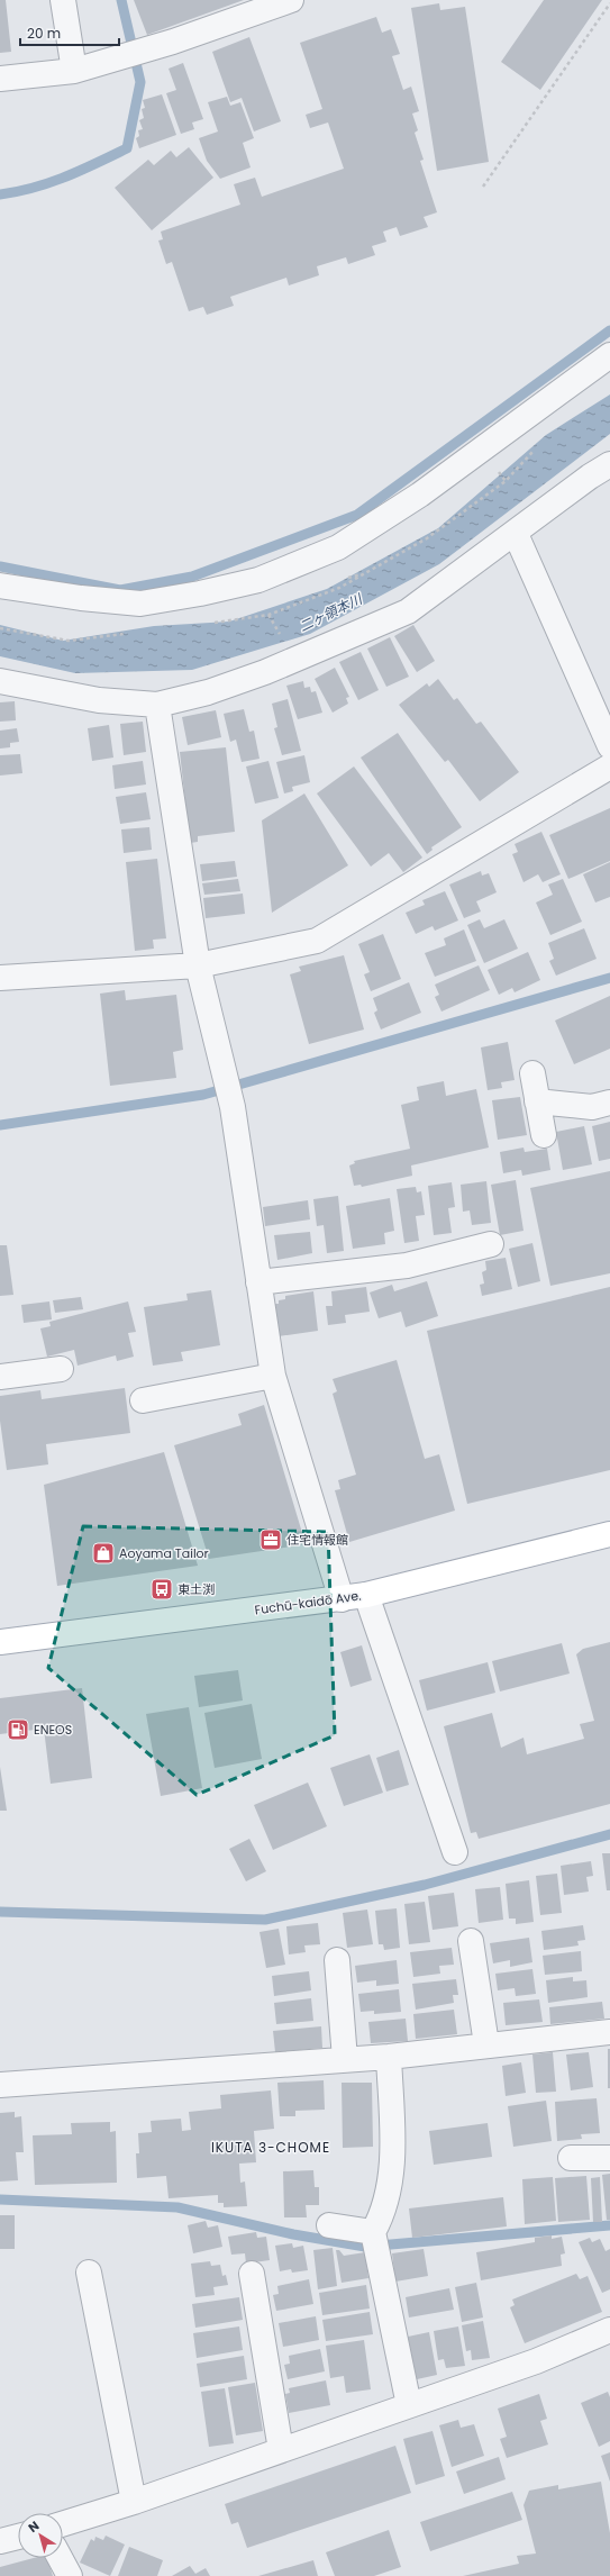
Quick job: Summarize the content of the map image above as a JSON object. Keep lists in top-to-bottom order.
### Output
{
  "streets": {
    "main road": ["Fuchū-kaidō Ave."]
  },
  "districts": ["IKUTA 3-CHOME"],
  "water": ["二ヶ領本川"],
  "places": {
    "office": ["住宅情報館"],
    "shop": ["Aoyama Tailor"],
    "bus stop": ["東土渕"],
    "fuel station": ["ENEOS"]
  },
  "scale_bar": "20 m",
  "north": "top left"
}
